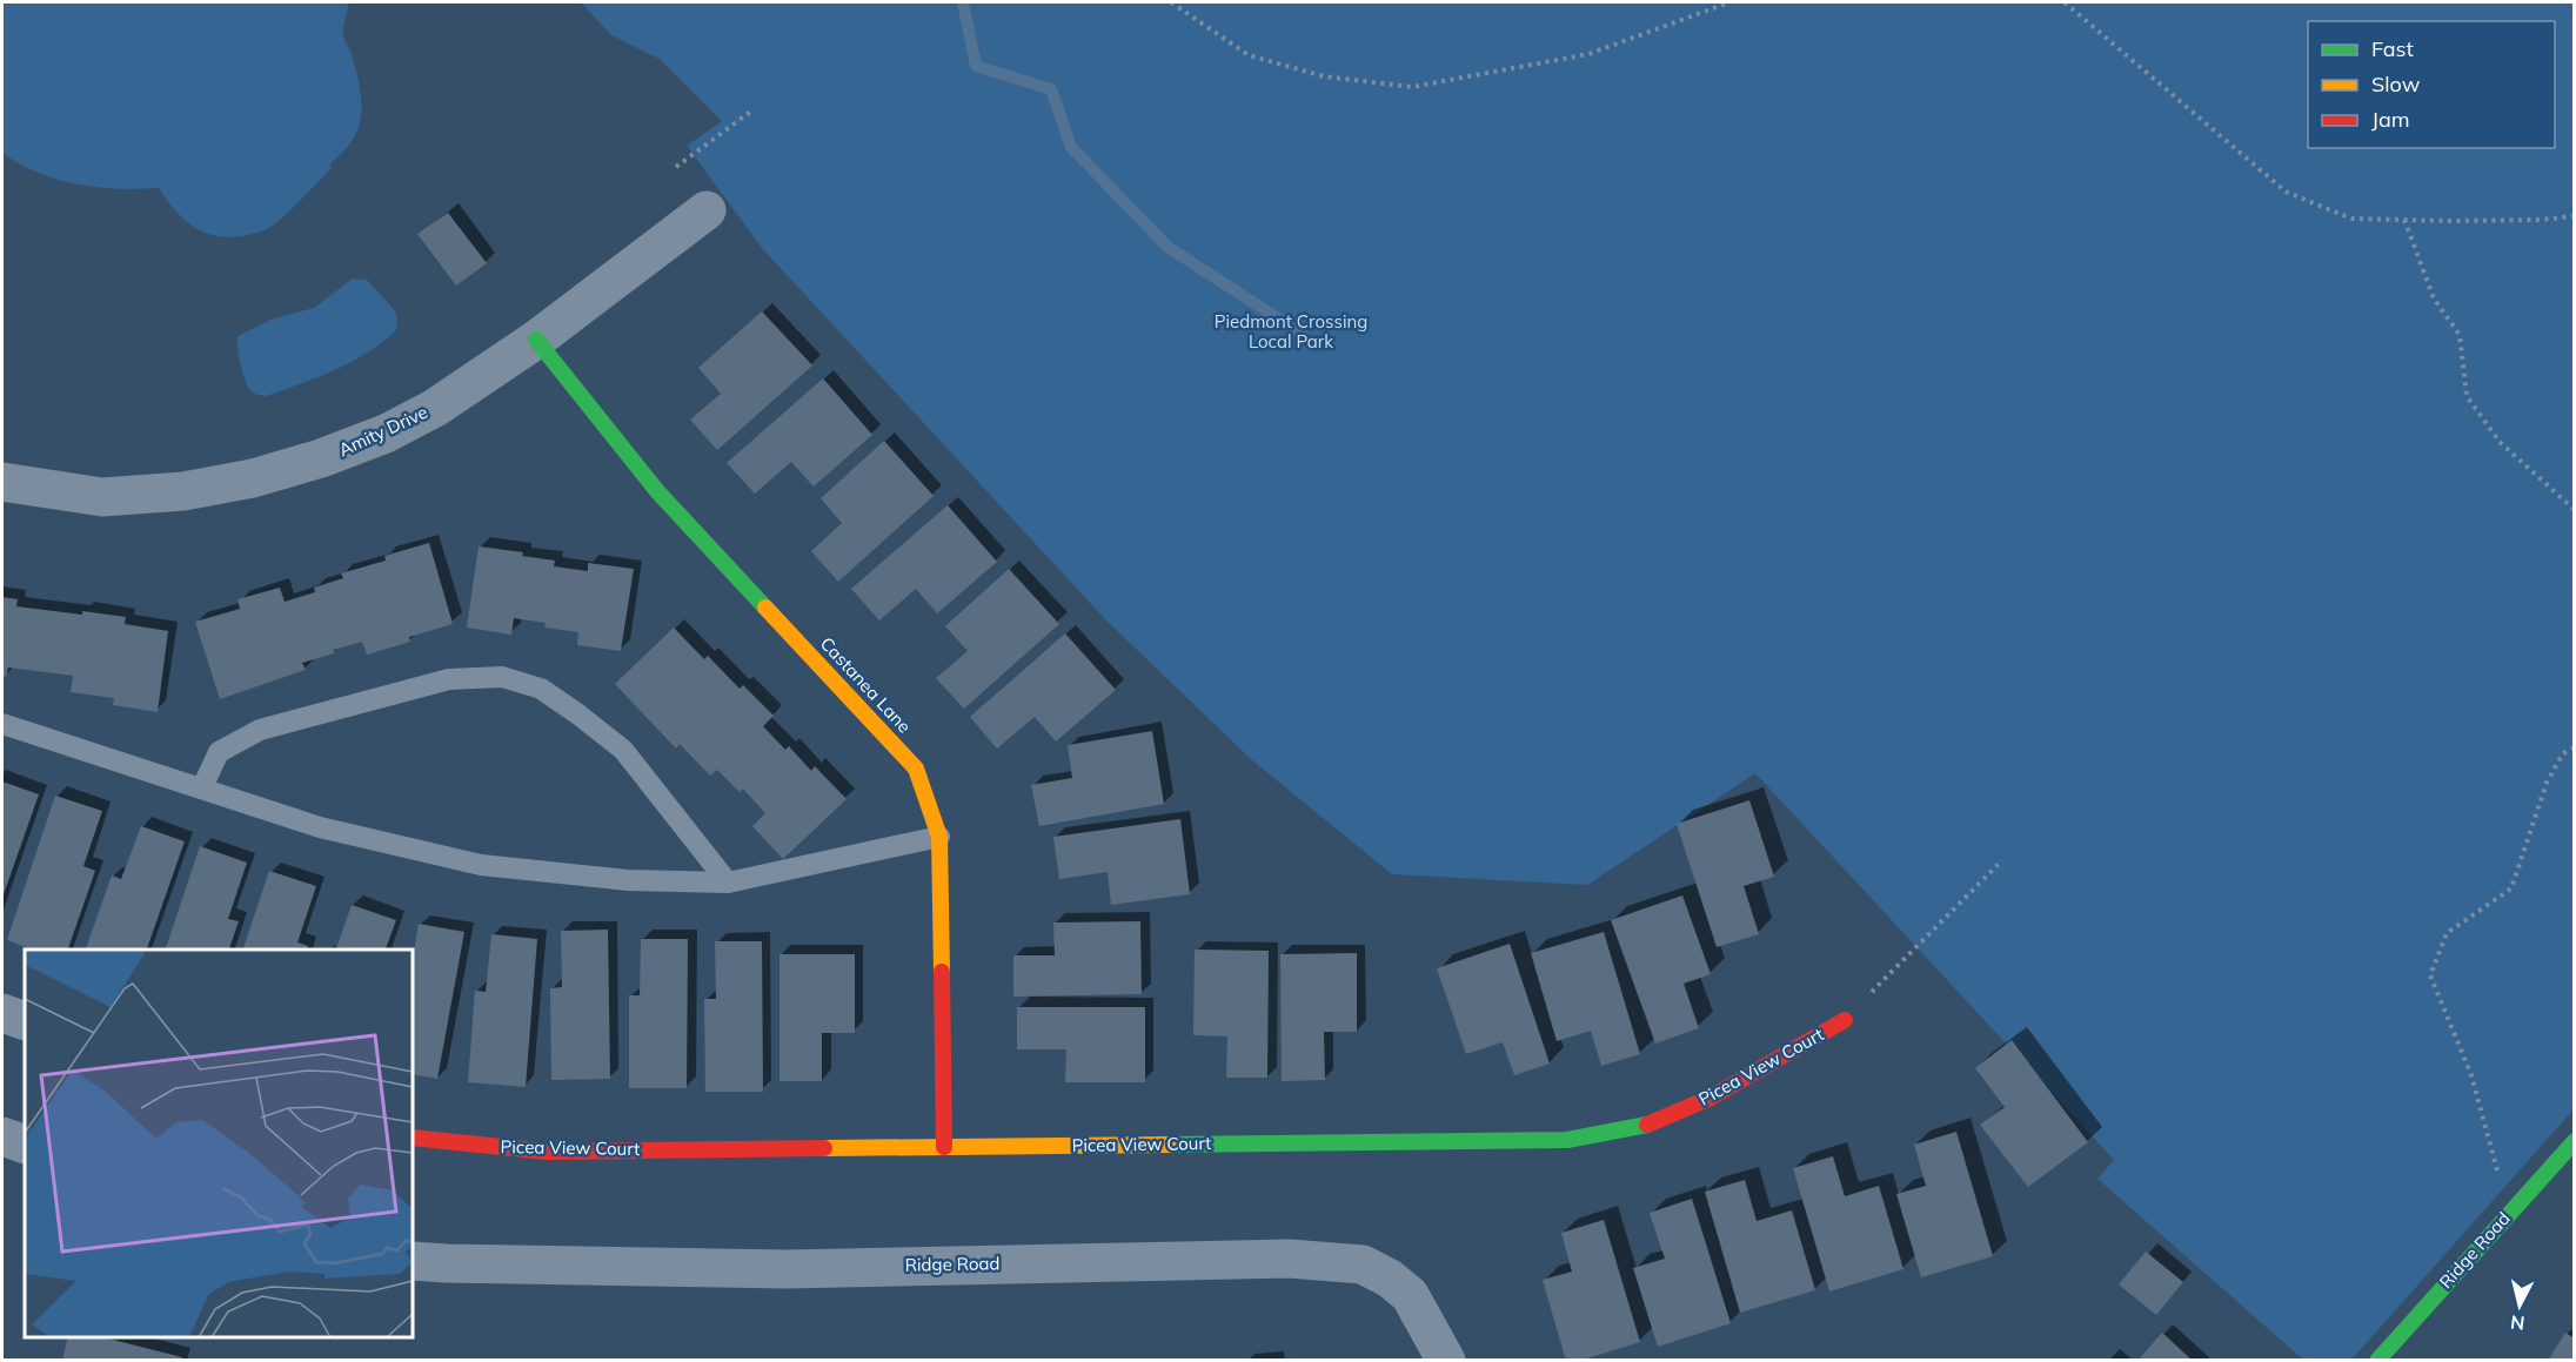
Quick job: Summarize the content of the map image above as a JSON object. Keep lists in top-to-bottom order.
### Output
{
  "streets": {
    "street": [
      "Amity Drive",
      "Castanea Lane",
      "Picea View Court",
      "Ridge Road"
    ]
  },
  "crossings": [
    ["Amity Drive", "Castanea Lane"],
    ["Castanea Lane", "Picea View Court"]
  ],
  "parks": ["Piedmont Crossing Local Park"],
  "legend": ["Fast", "Slow", "Jam"],
  "north": "bottom"
}
